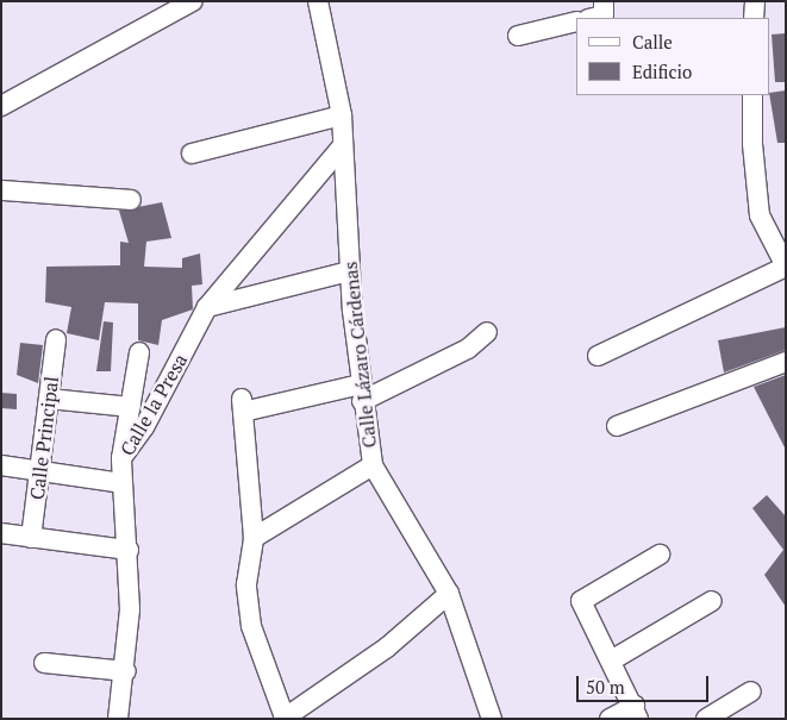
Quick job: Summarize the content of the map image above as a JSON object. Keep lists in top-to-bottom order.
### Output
{
  "streets": {
    "street": ["Calle Lázaro Cárdenas", "Calle la Presa", "Calle Principal"]
  },
  "crossings": [
    ["Calle Lázaro Cárdenas", "Calle la Presa"]
  ],
  "legend": ["Calle", "Edificio"],
  "scale_bar": "50 m"
}
